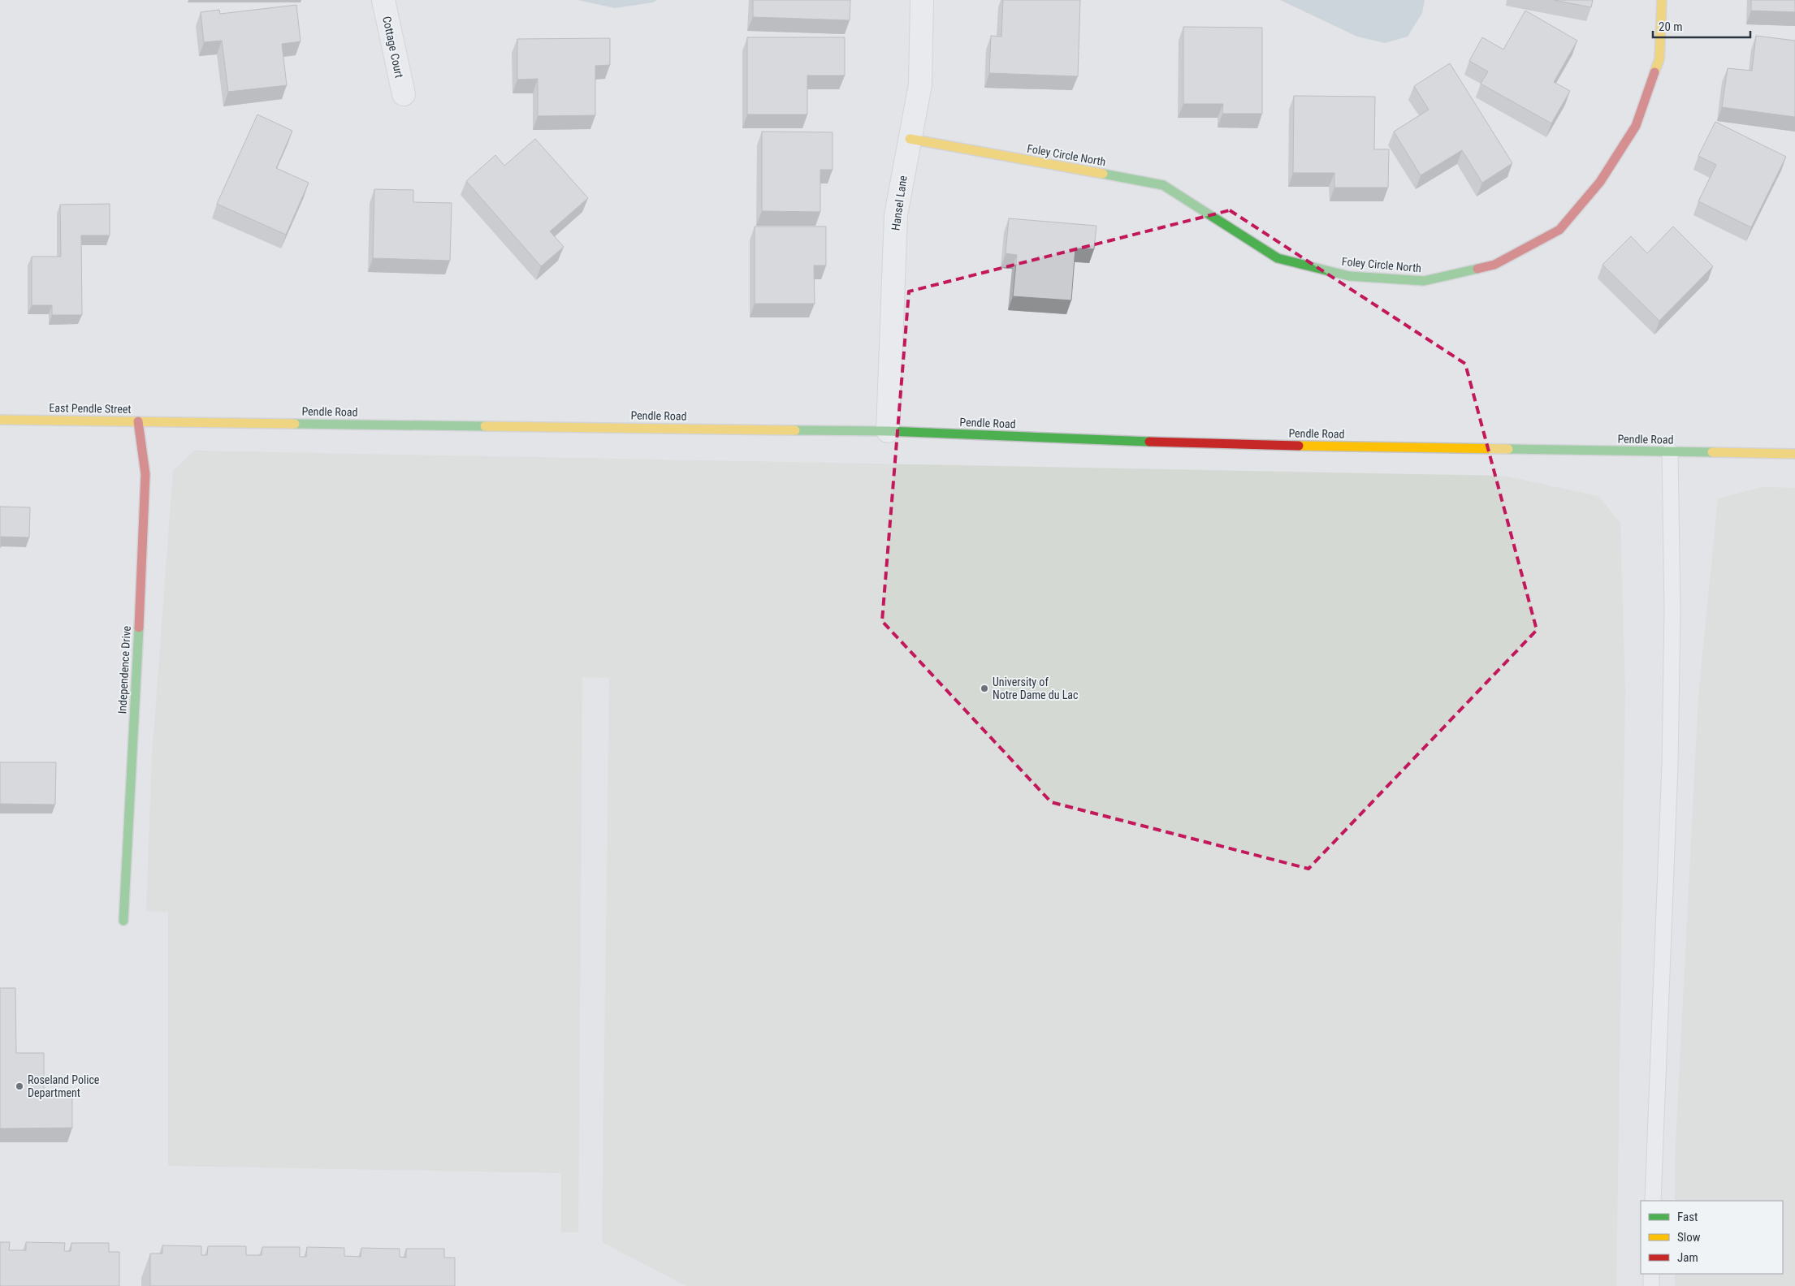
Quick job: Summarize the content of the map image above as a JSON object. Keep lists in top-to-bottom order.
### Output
{
  "streets": {
    "street": [
      "Cottage Court",
      "Foley Circle North",
      "Hansel Lane",
      "East Pendle Street",
      "Pendle Road",
      "Independence Drive"
    ]
  },
  "crossings": [
    ["Foley Circle North", "Hansel Lane"],
    ["Hansel Lane", "Pendle Road"],
    ["East Pendle Street", "Pendle Road"],
    ["East Pendle Street", "Independence Drive"]
  ],
  "places": ["University of Notre Dame du Lac", "Roseland Police Department"],
  "legend": ["Fast", "Slow", "Jam"],
  "scale_bar": "20 m"
}
